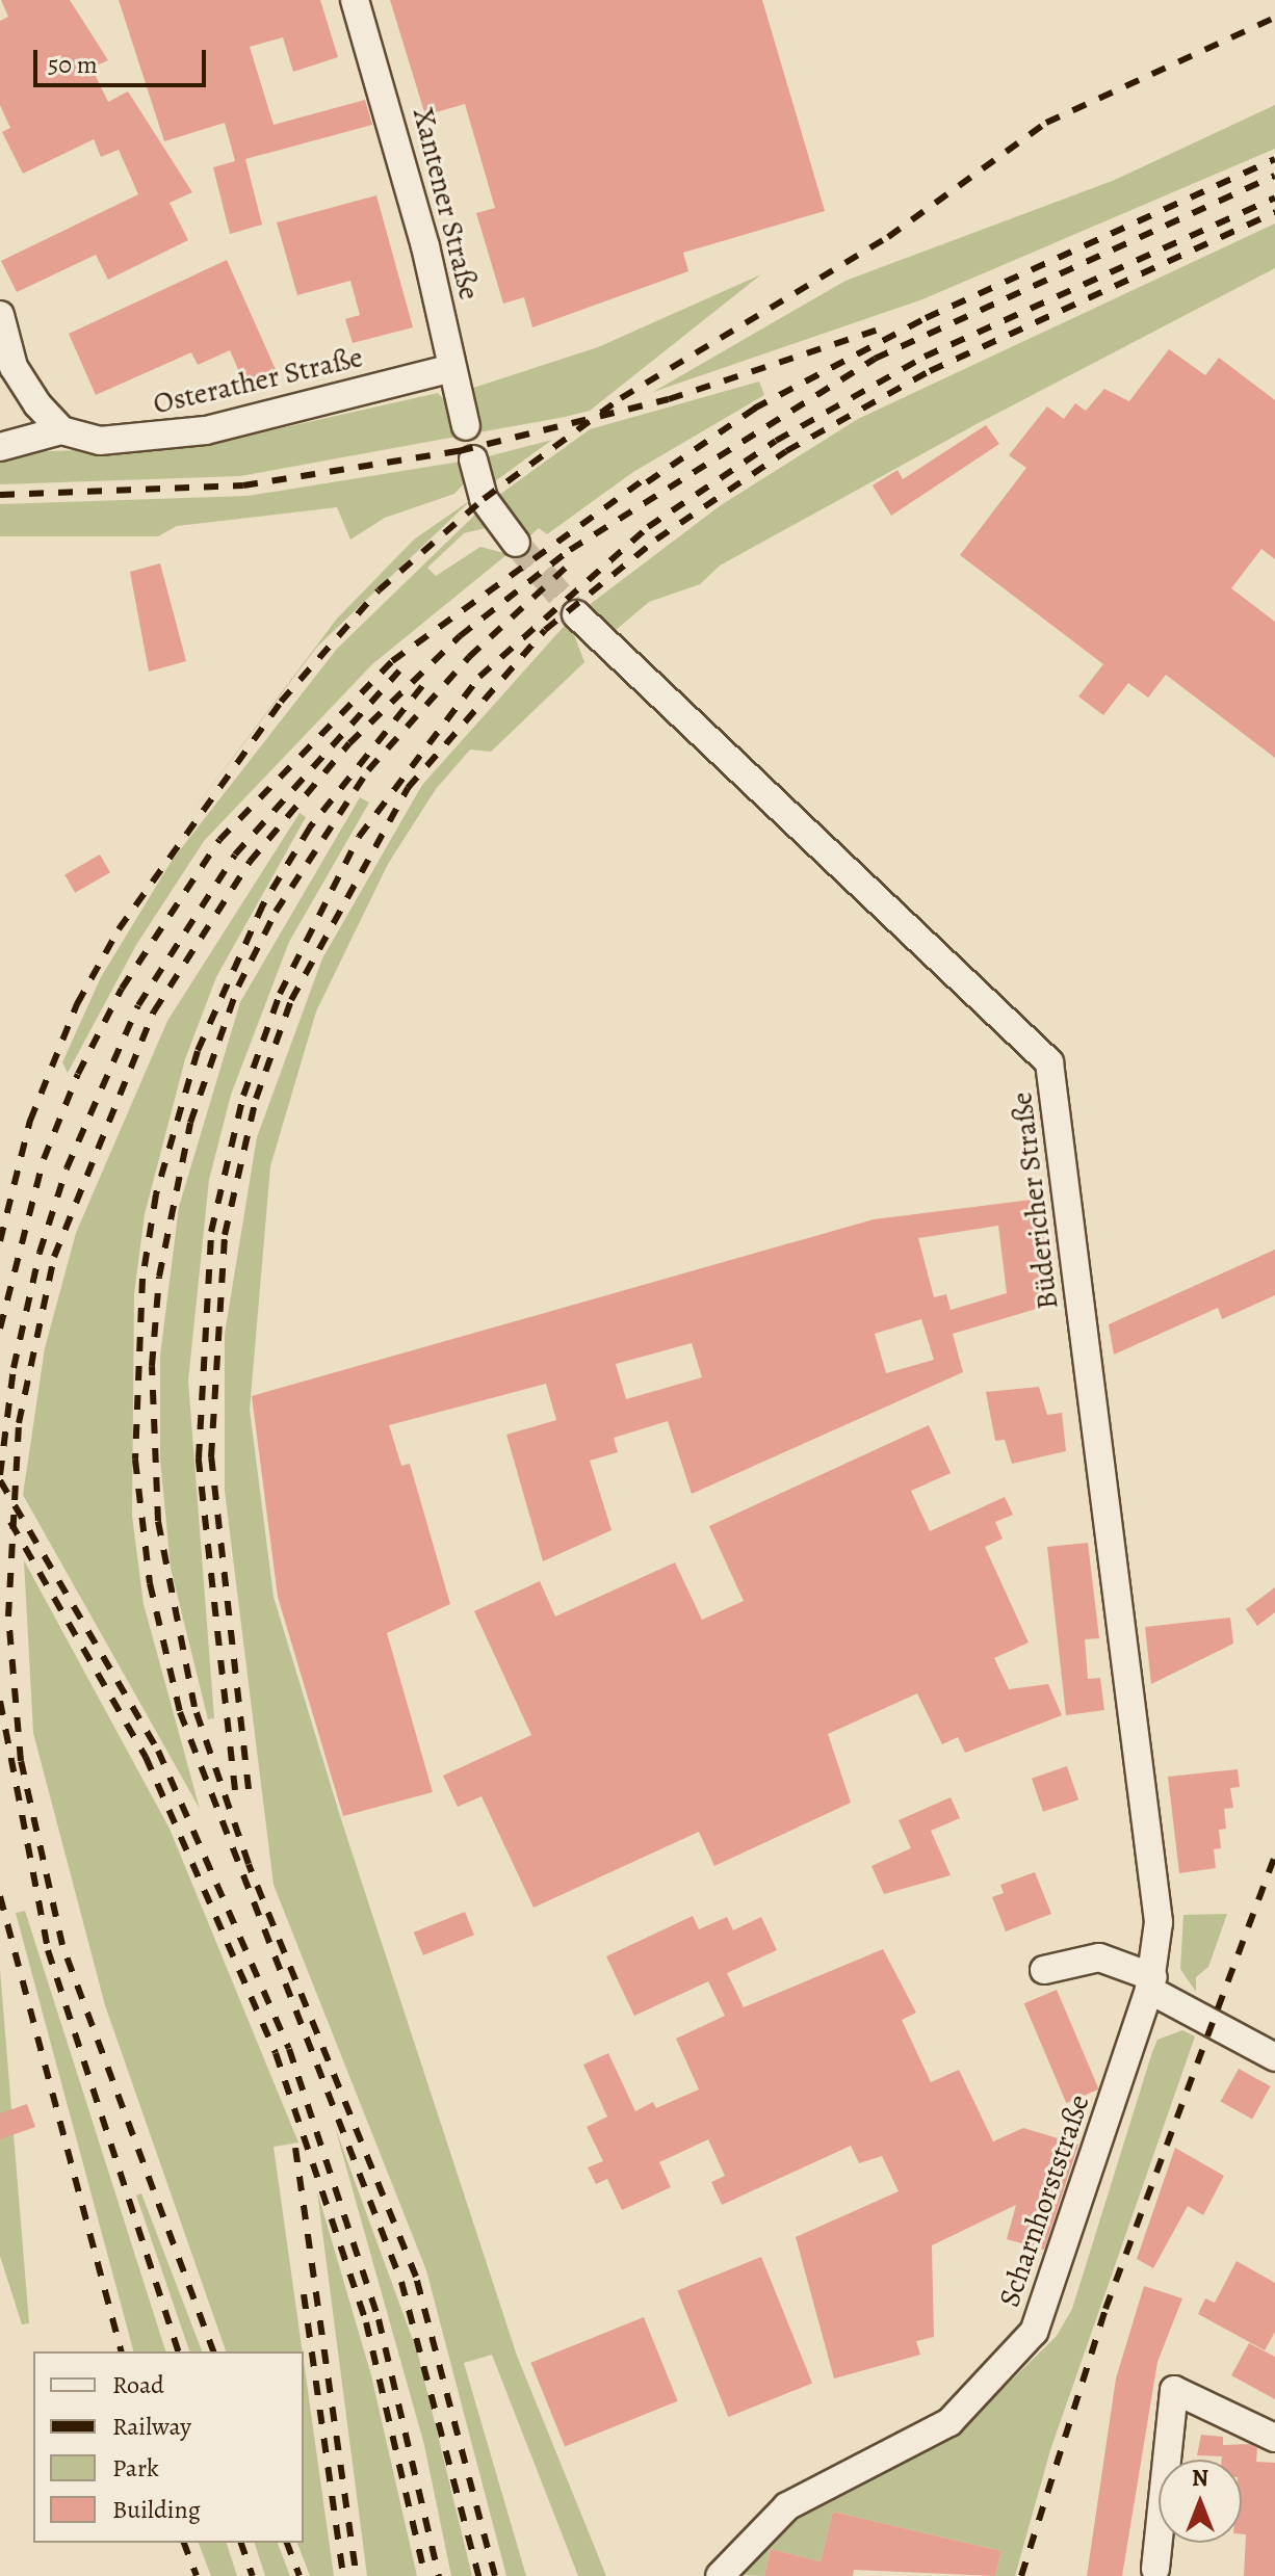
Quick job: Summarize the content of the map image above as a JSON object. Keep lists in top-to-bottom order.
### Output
{
  "streets": {
    "street": [
      "Xantener Straße",
      "Osterather Straße",
      "Büdericher Straße",
      "Scharnhorststraße"
    ]
  },
  "crossings": [
    ["Xantener Straße", "Osterather Straße"],
    ["Büdericher Straße", "Scharnhorststraße"]
  ],
  "legend": [
    "Road",
    "Railway",
    "Park",
    "Building"
  ],
  "scale_bar": "50 m",
  "north": "top"
}
